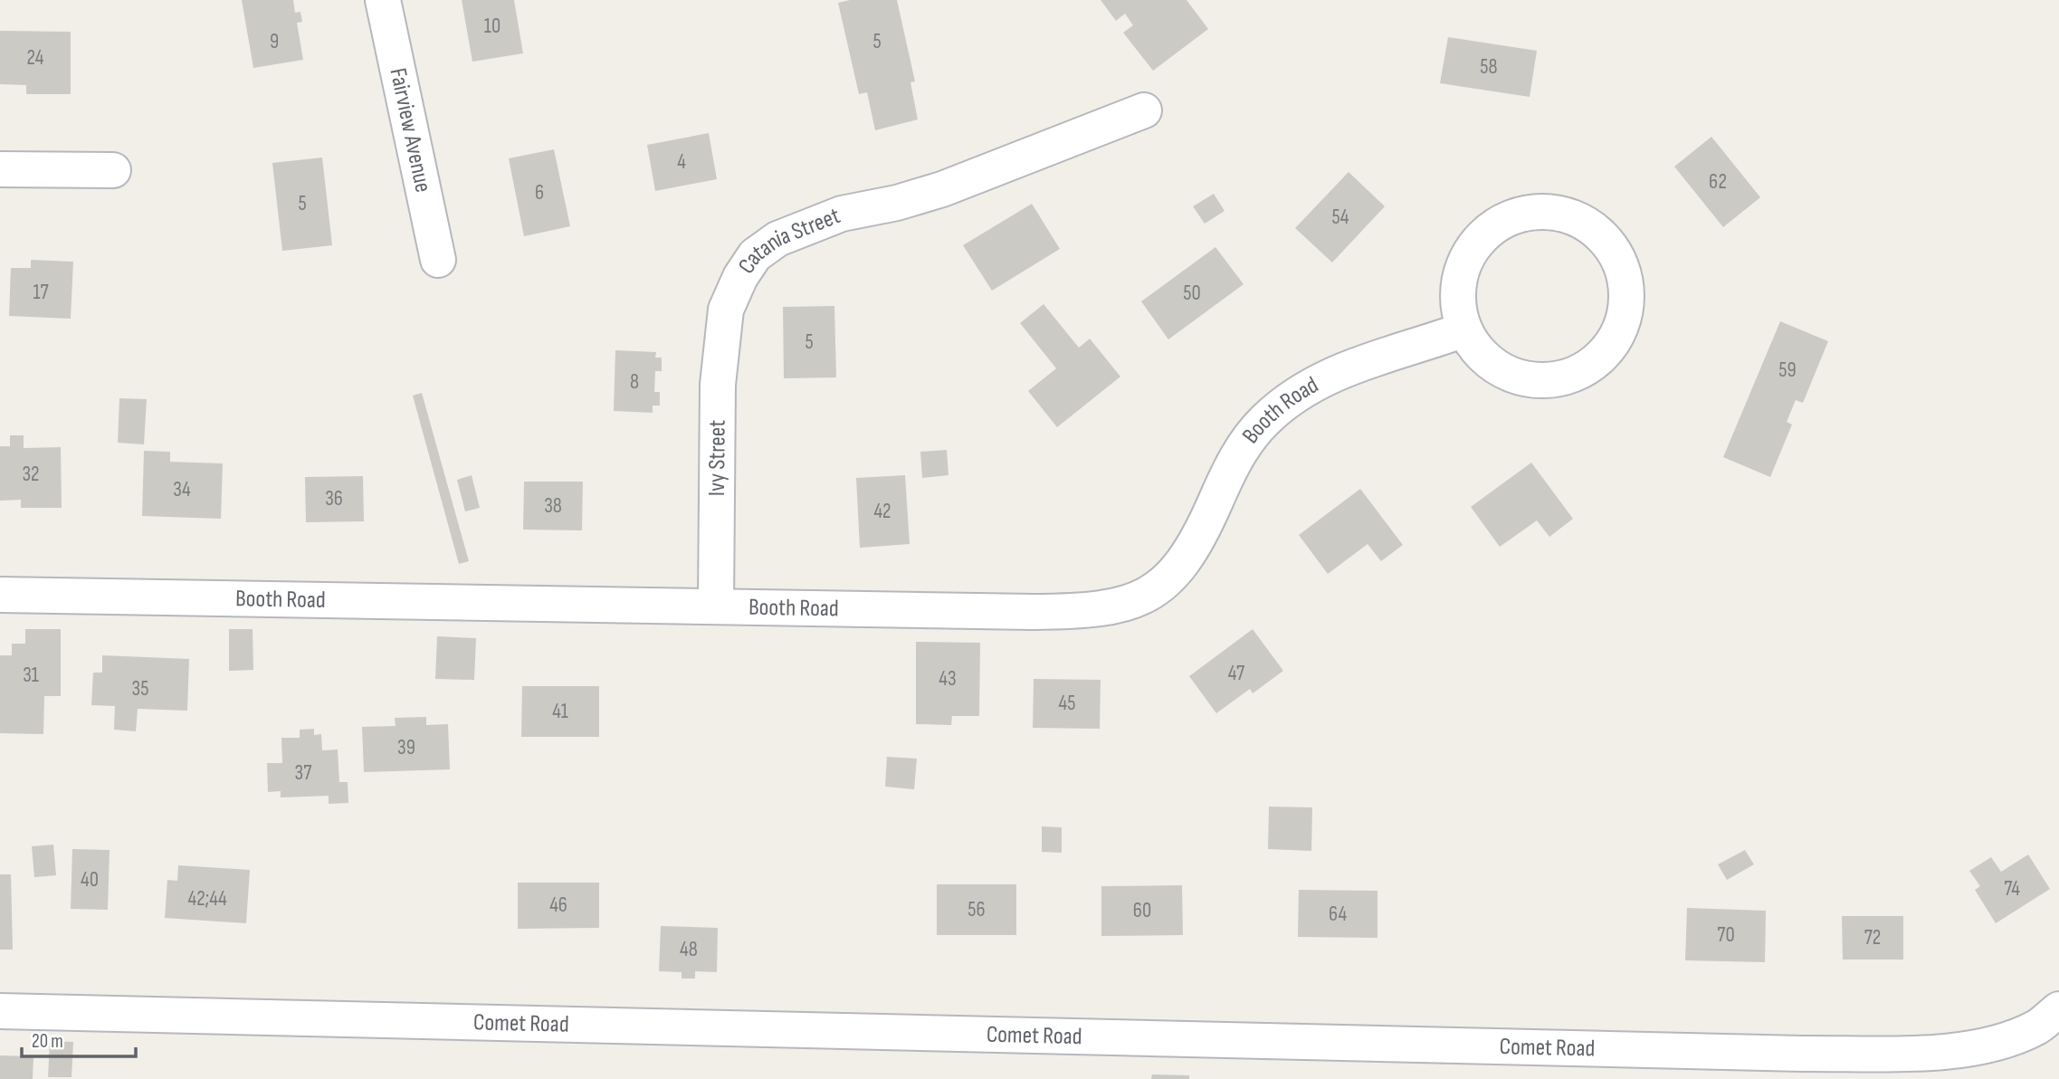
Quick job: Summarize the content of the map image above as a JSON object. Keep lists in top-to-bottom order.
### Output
{
  "streets": {
    "street": [
      "Fairview Avenue",
      "Catania Street",
      "Booth Road",
      "Ivy Street",
      "Comet Road"
    ]
  },
  "crossings": [
    ["Catania Street", "Ivy Street"],
    ["Booth Road", "Ivy Street"]
  ],
  "house_numbers": [
    "10",
    "9",
    "5",
    "24",
    "58",
    "4",
    "62",
    "6",
    "5",
    "54",
    "17",
    "50",
    "5",
    "59",
    "8",
    "32",
    "34",
    "36",
    "38",
    "42",
    "47",
    "31",
    "43",
    "35",
    "45",
    "41",
    "39",
    "37",
    "40",
    "74",
    "42;44",
    "46",
    "56",
    "60",
    "64",
    "70",
    "72",
    "48"
  ],
  "scale_bar": "20 m"
}
